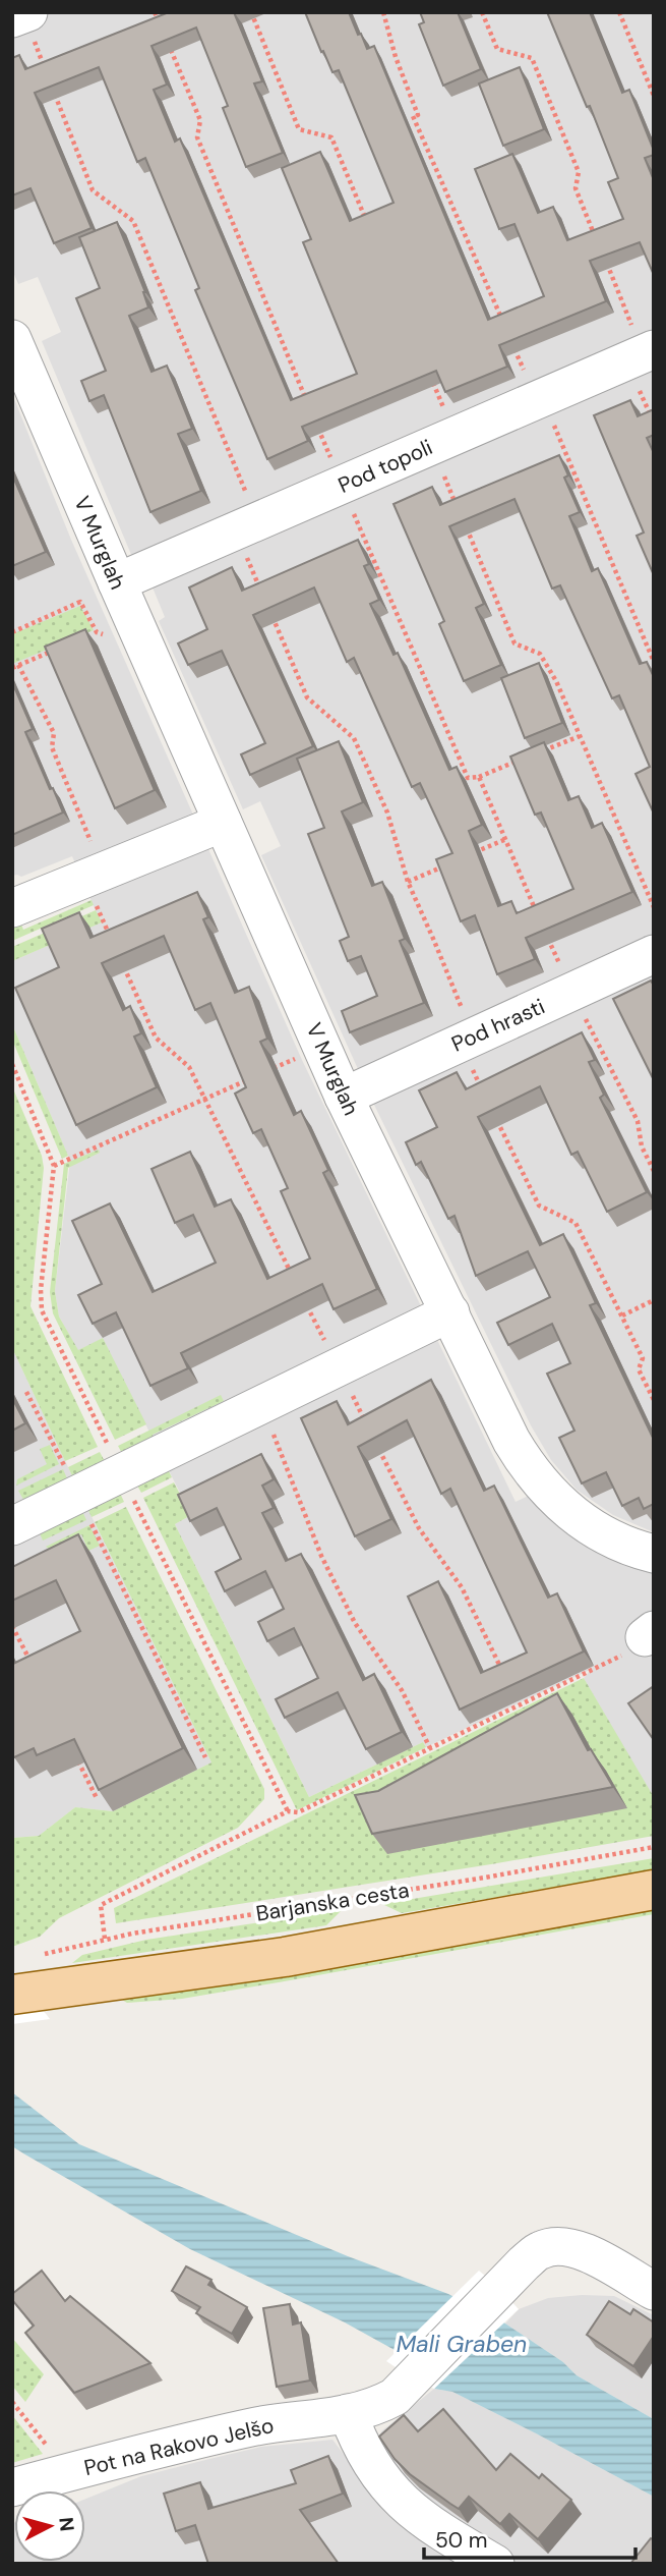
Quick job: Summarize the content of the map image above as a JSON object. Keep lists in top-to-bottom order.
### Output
{
  "streets": {
    "main road": ["Barjanska cesta"],
    "street": [
      "Pod topoli",
      "V Murglah",
      "Pod hrasti",
      "Pot na Rakovo Jelšo"
    ]
  },
  "crossings": [
    ["Pod topoli", "V Murglah"],
    ["V Murglah", "Pod hrasti"]
  ],
  "water": ["Mali Graben"],
  "scale_bar": "50 m",
  "north": "right"
}
